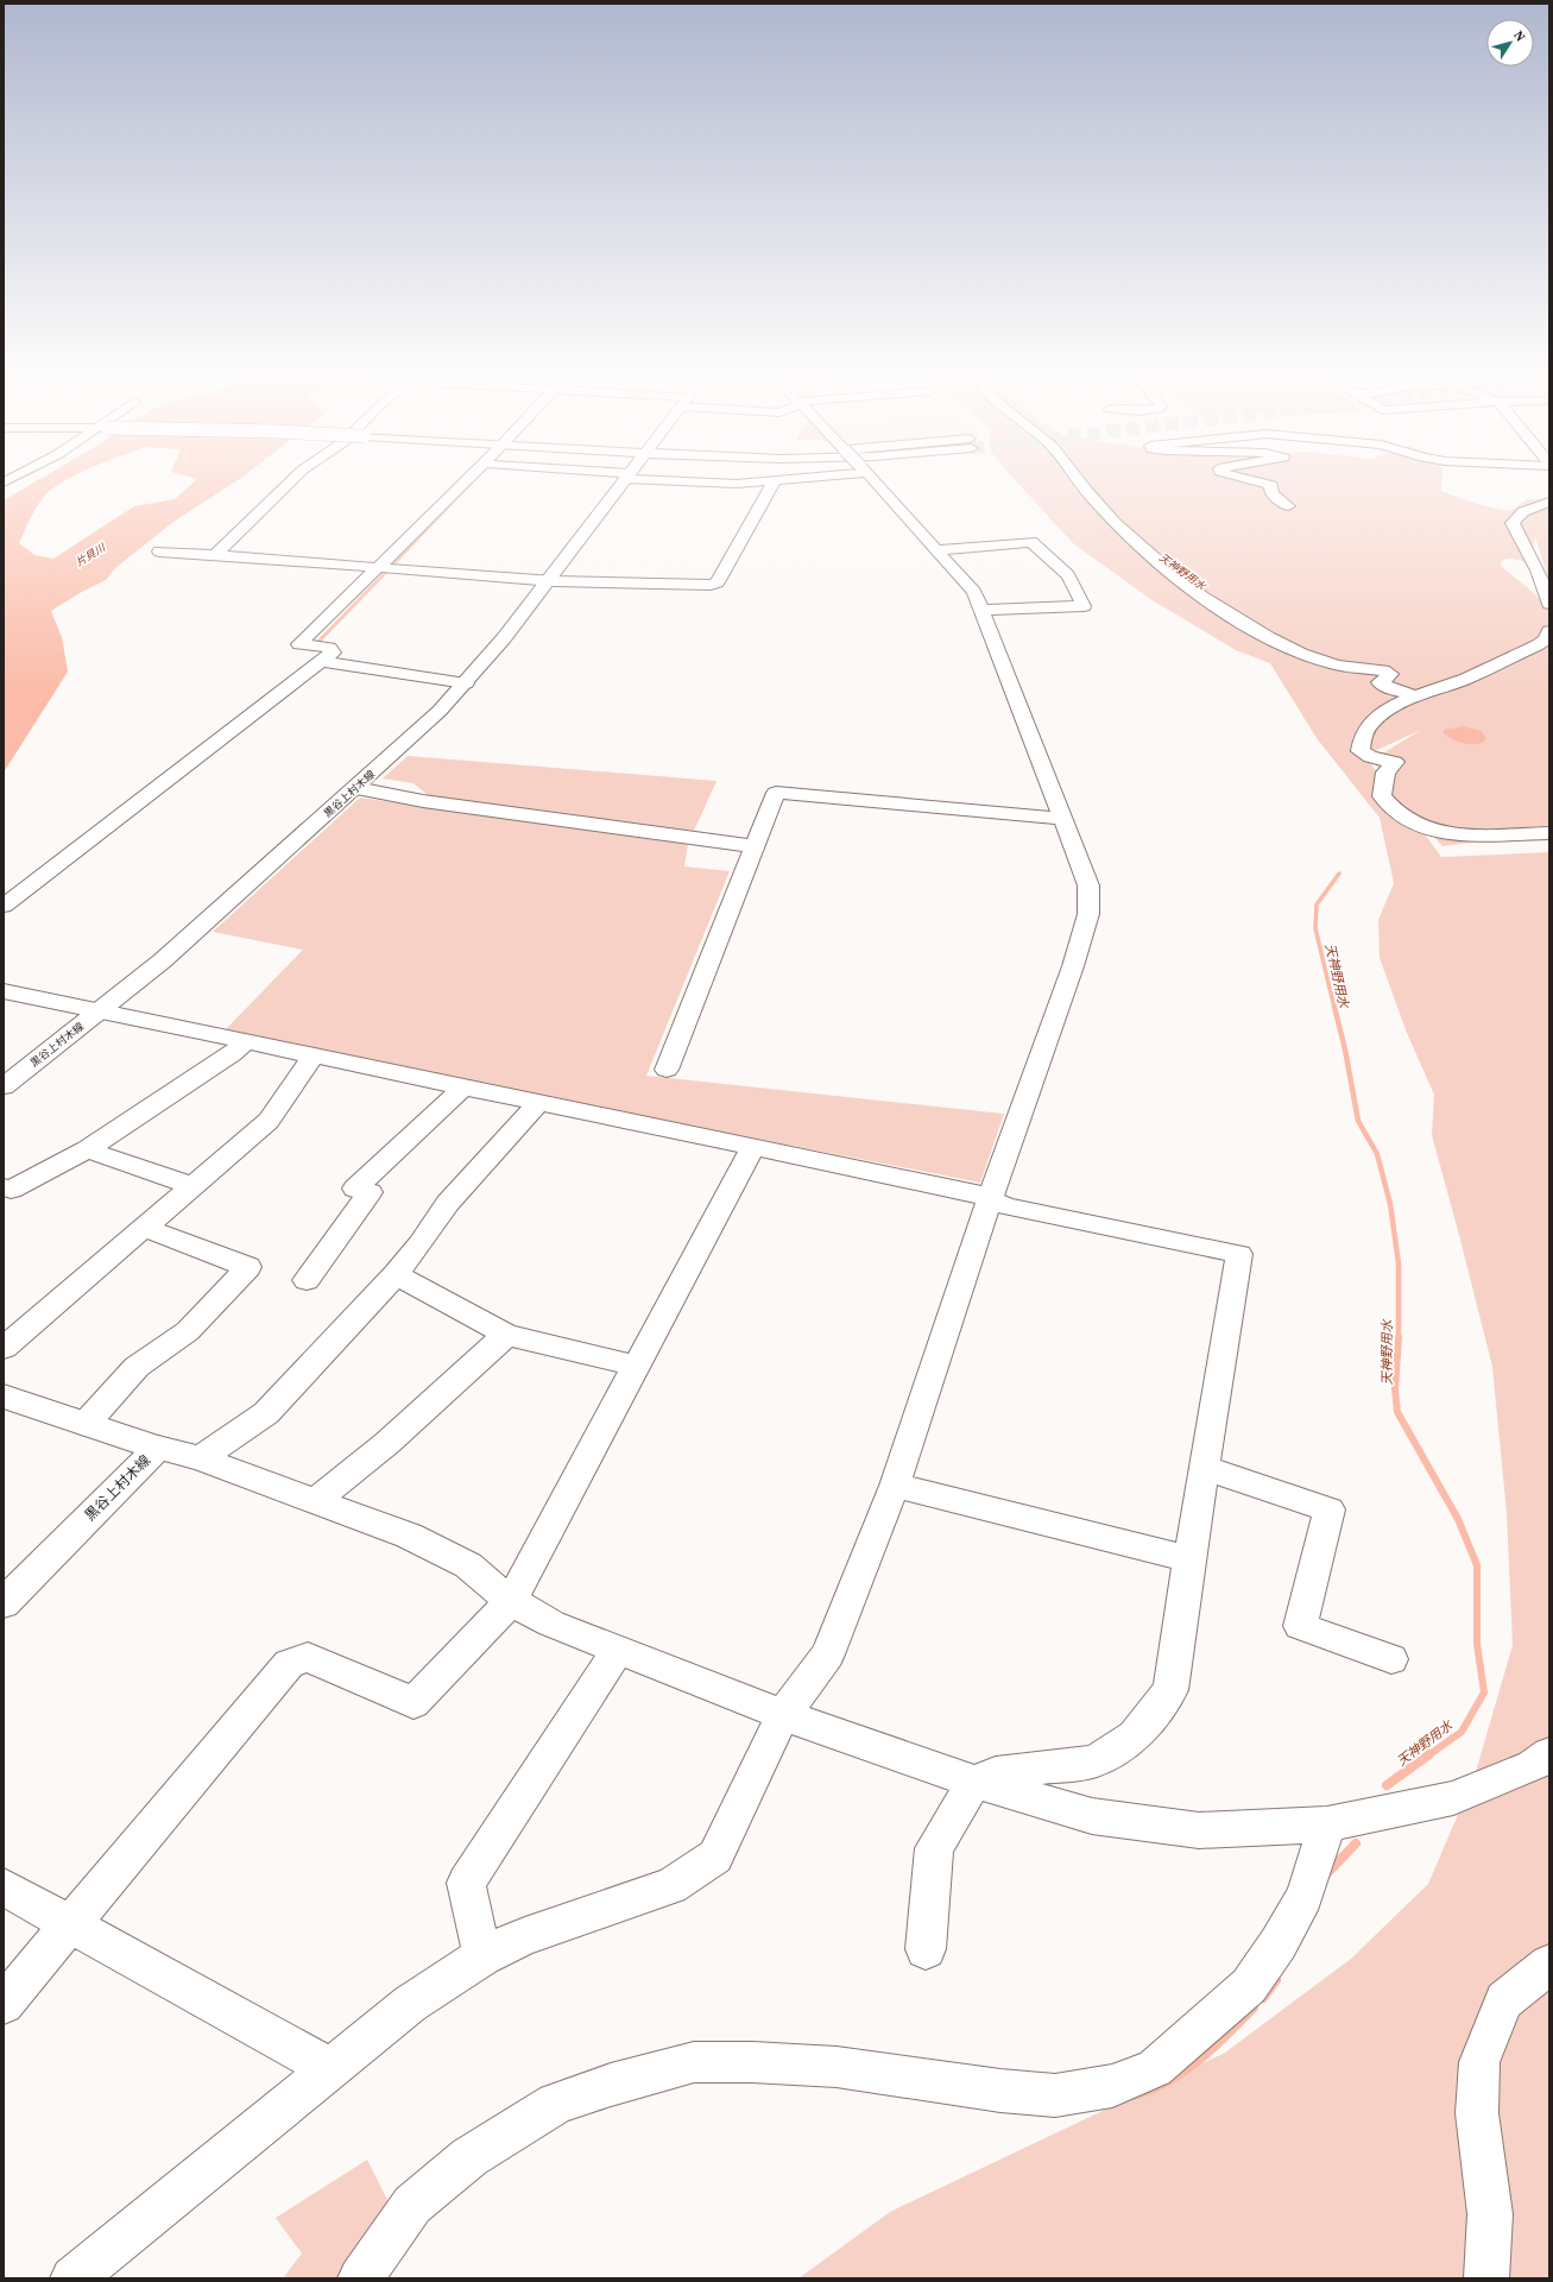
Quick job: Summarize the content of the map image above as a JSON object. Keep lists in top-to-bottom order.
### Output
{
  "streets": {
    "main road": ["黒谷上村木線"]
  },
  "water": ["片貝川", "天神野用水"],
  "north": "top right"
}
